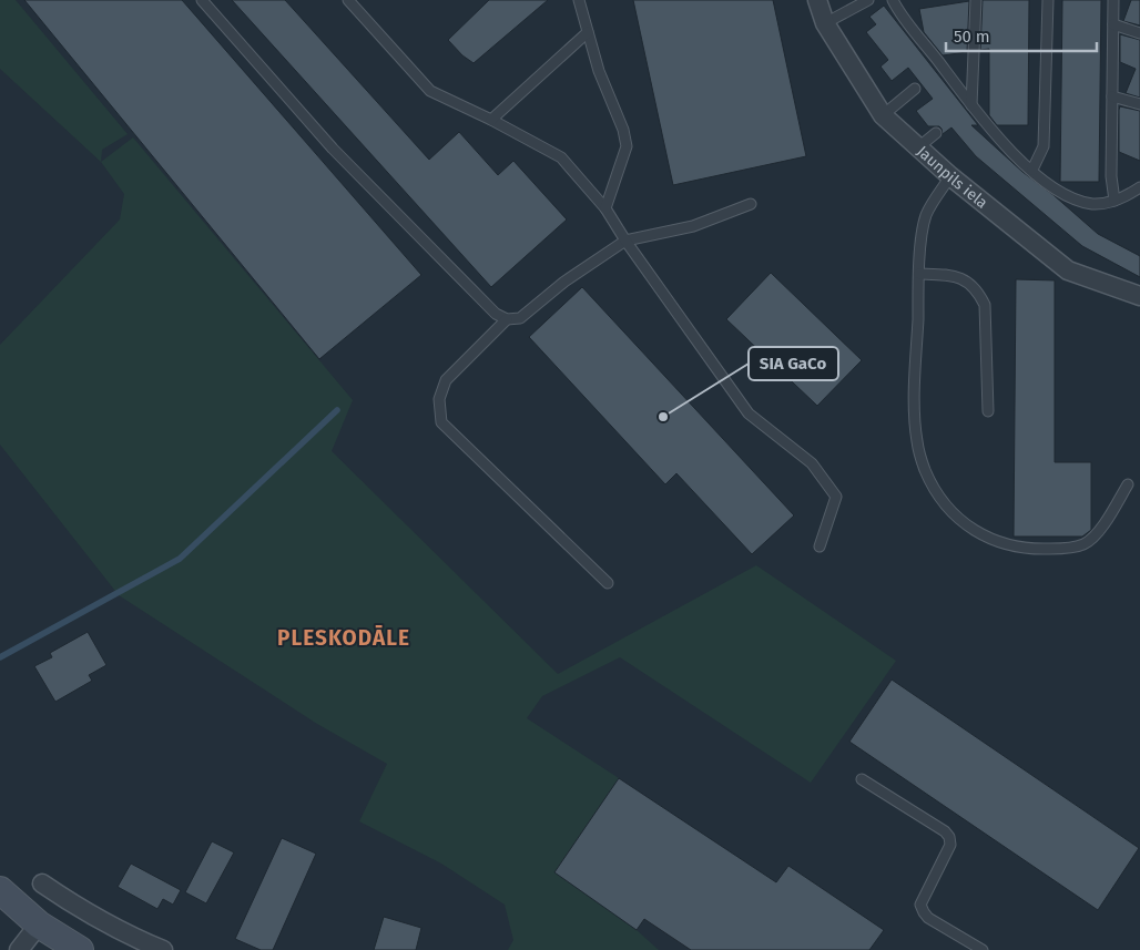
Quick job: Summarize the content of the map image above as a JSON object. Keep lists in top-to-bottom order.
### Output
{
  "streets": {
    "street": ["Jaunpils iela"]
  },
  "districts": ["PLESKODĀLE"],
  "places": ["SIA GaCo"],
  "scale_bar": "50 m"
}
